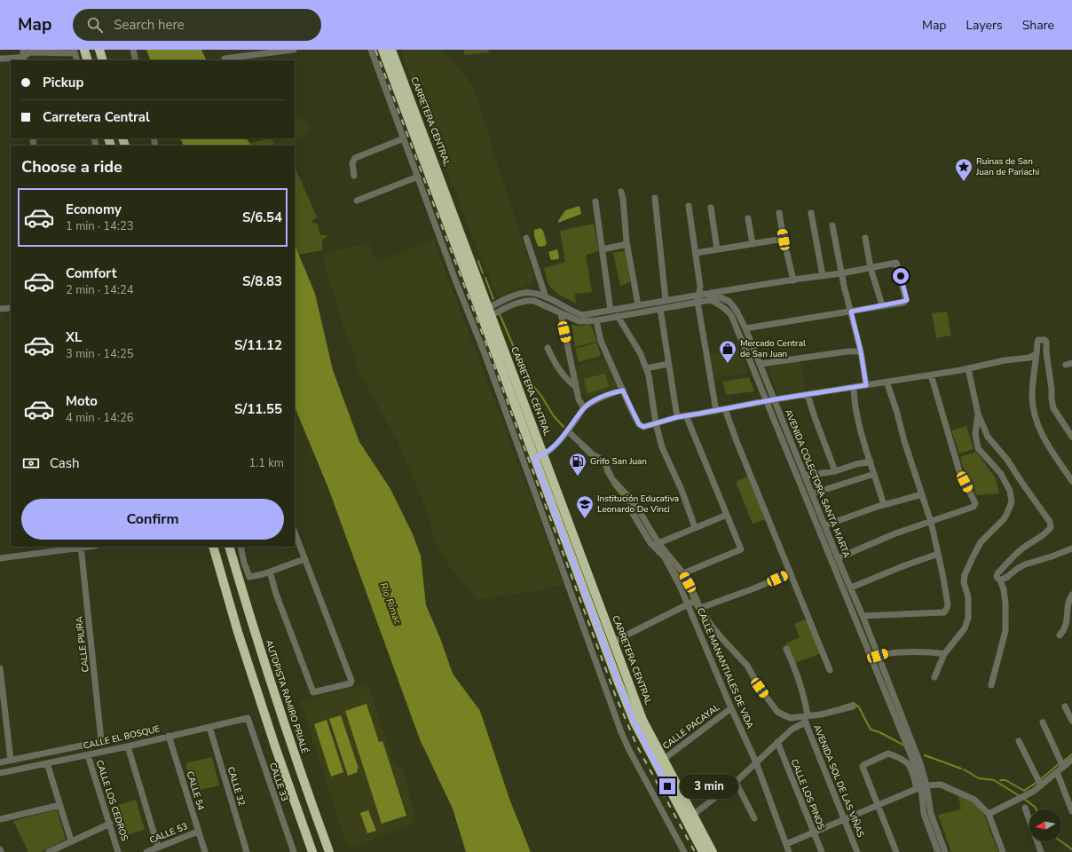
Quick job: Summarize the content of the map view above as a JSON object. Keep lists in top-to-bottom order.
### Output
{
  "streets": {
    "highway": ["CARRETERA CENTRAL", "AUTOPISTA RAMIRO PRIALÉ"],
    "street": [
      "AVENIDA COLECTORA SANTA MARTA",
      "CALLE PIURA",
      "CALLE MANANTIALES DE VIDA",
      "CALLE PACAYAL",
      "CALLE EL BOSQUE",
      "AVENIDA SOL DE LAS VIÑAS",
      "CALLE 33",
      "CALLE 32",
      "CALLE 54",
      "CALLE LOS PINOS",
      "CALLE LOS CEDROS",
      "CALLE 53"
    ]
  },
  "crossings": [
    ["CARRETERA CENTRAL", "AVENIDA COLECTORA SANTA MARTA"],
    ["CARRETERA CENTRAL", "CALLE PACAYAL"],
    ["CALLE PIURA", "CALLE EL BOSQUE"],
    ["CALLE MANANTIALES DE VIDA", "CALLE PACAYAL"],
    ["CALLE EL BOSQUE", "CALLE 33"],
    ["CALLE EL BOSQUE", "CALLE 32"],
    ["CALLE EL BOSQUE", "CALLE 54"],
    ["CALLE EL BOSQUE", "CALLE LOS CEDROS"],
    ["CALLE 54", "CALLE 53"]
  ],
  "water": ["Río Rímac"],
  "places": {
    "place": ["Ruinas de San Juan de Pariachi"],
    "shop": ["Mercado Central de San Juan"],
    "fuel station": ["Grifo San Juan"],
    "school or university": ["Institución Educativa Leonardo De Vinci"]
  },
  "north": "left",
  "page": {
    "header": "Map",
    "search": "Search here",
    "nav": ["Map", "Layers", "Share"],
    "banner": ["Pickup", "Carretera Central"],
    "heading": "Choose a ride",
    "list": [
      {
        "name": "Economy",
        "note": "1 min · 14:23",
        "value": "S/6.54"
      },
      {
        "name": "Comfort",
        "note": "2 min · 14:24",
        "value": "S/8.83"
      },
      {
        "name": "XL",
        "note": "3 min · 14:25",
        "value": "S/11.12"
      },
      {
        "name": "Moto",
        "note": "4 min · 14:26",
        "value": "S/11.55"
      }
    ],
    "pay": ["Cash", "1.1 km"],
    "buttons": "Confirm",
    "bubble": "3 min"
  }
}
